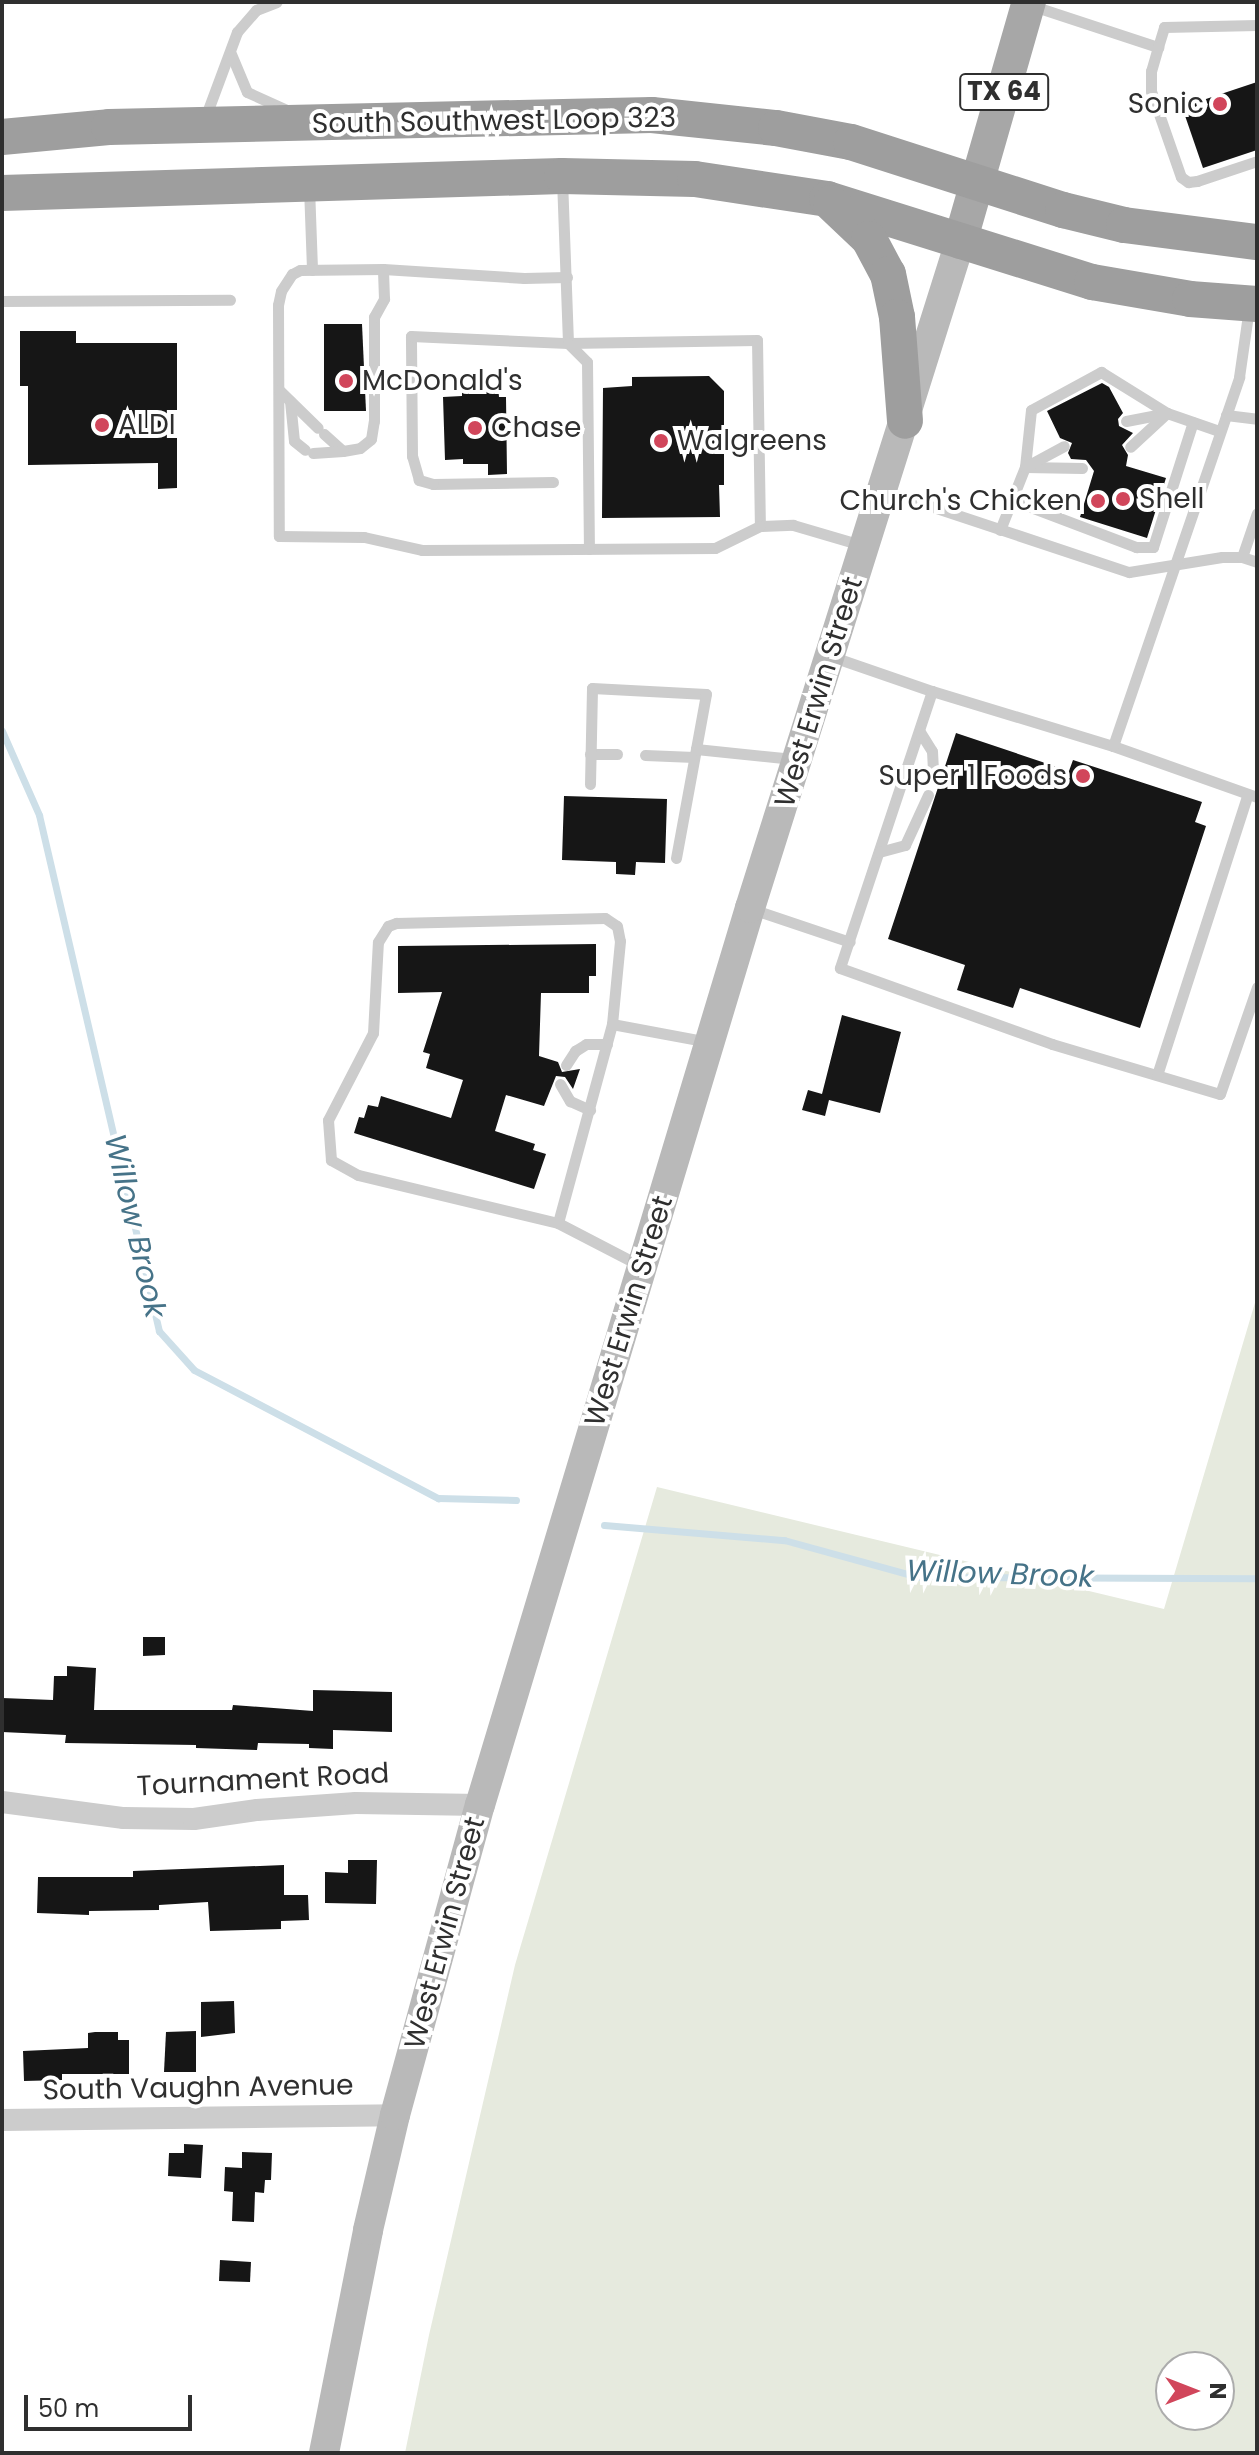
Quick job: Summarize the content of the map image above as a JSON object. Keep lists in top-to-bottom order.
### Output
{
  "streets": {
    "highway": ["South Southwest Loop 323"],
    "main road": ["TX 64", "West Erwin Street"],
    "street": ["Tournament Road", "South Vaughn Avenue"]
  },
  "crossings": [
    ["TX 64", "South Southwest Loop 323"],
    ["TX 64", "West Erwin Street"],
    ["South Southwest Loop 323", "West Erwin Street"],
    ["West Erwin Street", "Tournament Road"],
    ["West Erwin Street", "South Vaughn Avenue"]
  ],
  "water": ["Willow Brook"],
  "places": [
    "Sonic",
    "McDonald's",
    "ALDI",
    "Chase",
    "Walgreens",
    "Shell",
    "Church's Chicken",
    "Super 1 Foods"
  ],
  "scale_bar": "50 m",
  "north": "right"
}
